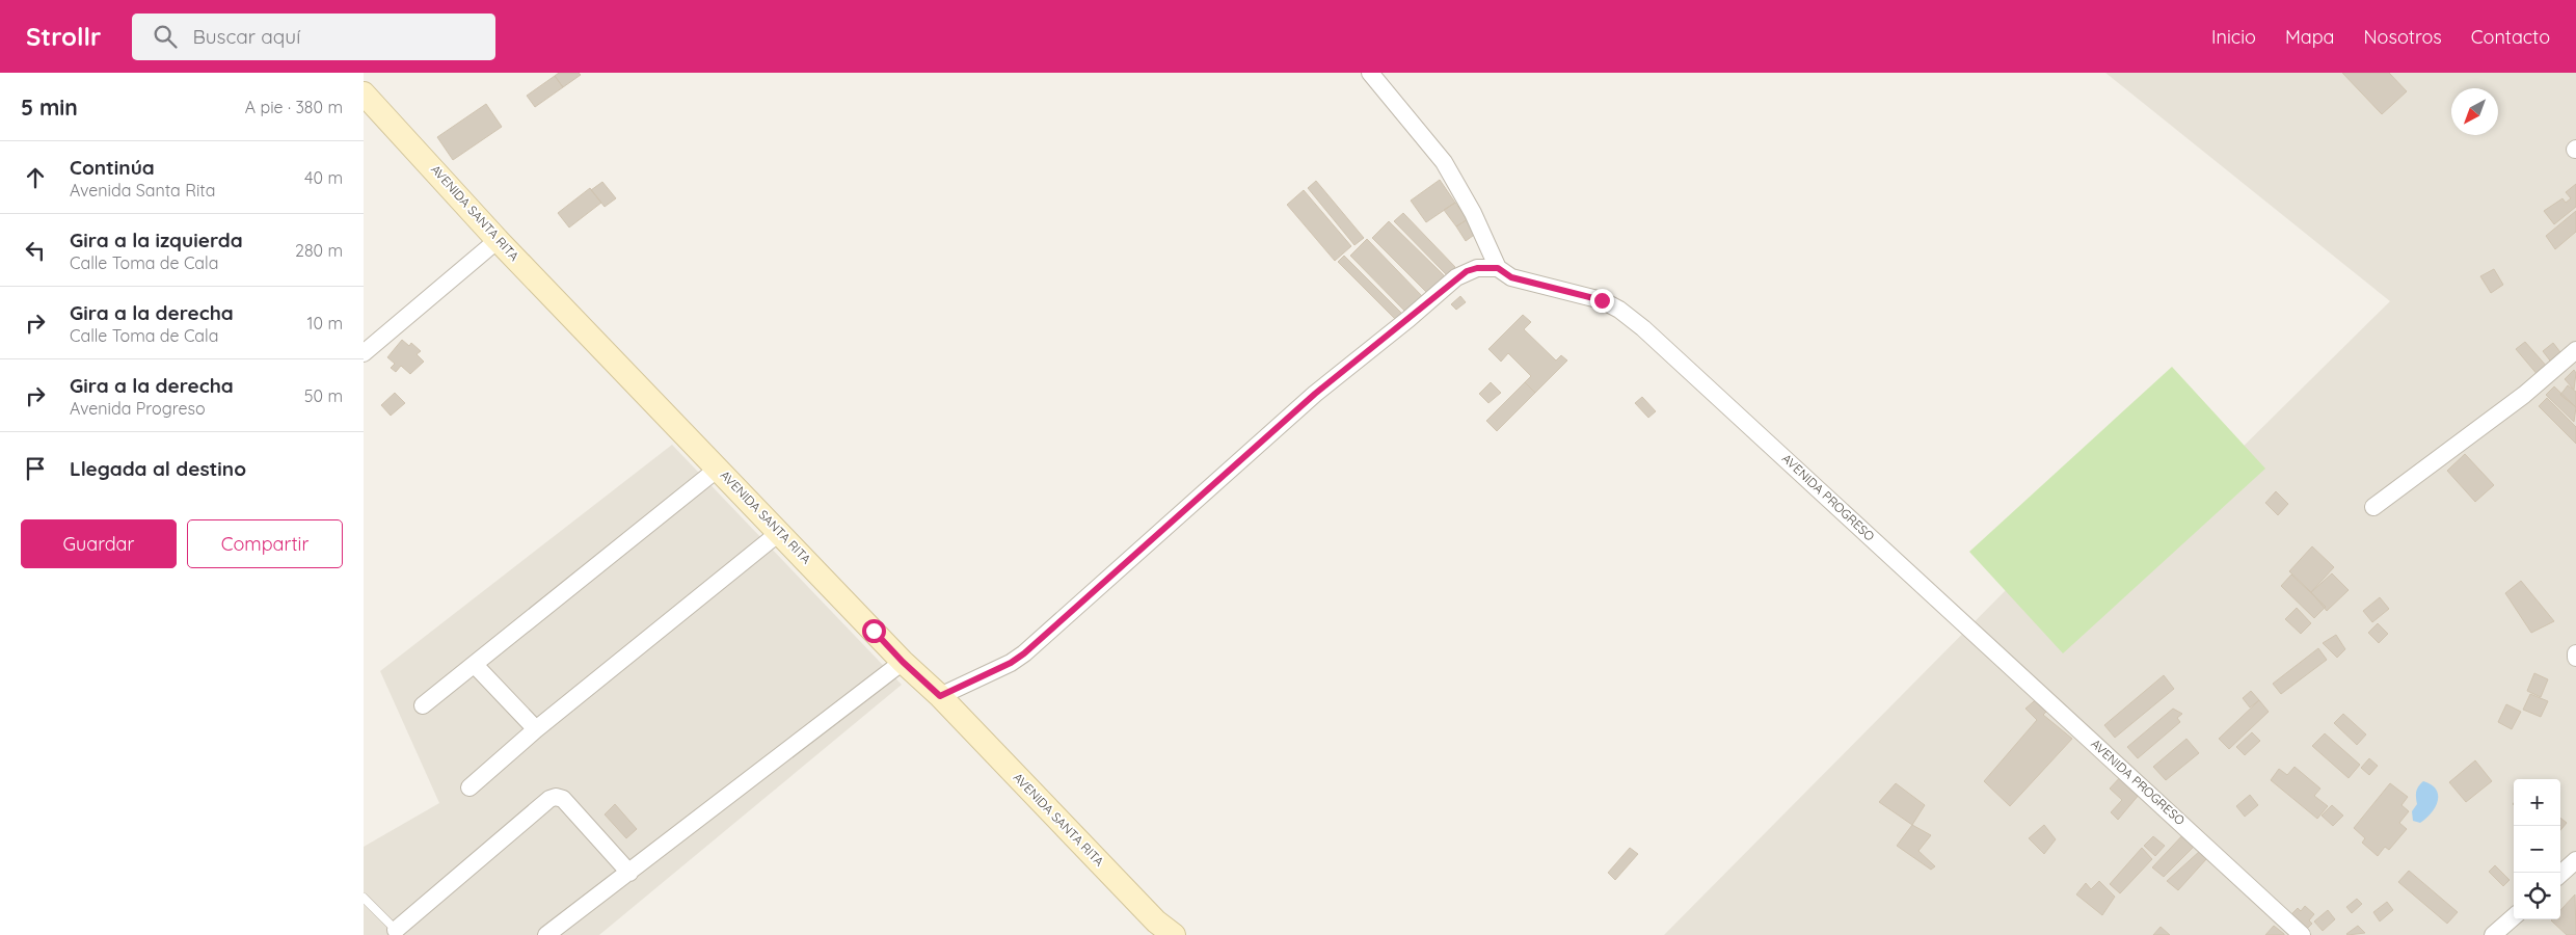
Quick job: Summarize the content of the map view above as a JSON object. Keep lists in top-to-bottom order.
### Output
{
  "streets": {
    "street": ["AVENIDA SANTA RITA", "AVENIDA PROGRESO"]
  },
  "north": "bottom left",
  "page": {
    "header": "Strollr",
    "search": "Buscar aquí",
    "nav": [
      "Inicio",
      "Mapa",
      "Nosotros",
      "Contacto"
    ],
    "heading": ["5 min", "A pie · 380 m"],
    "list": [
      ["Continúa", "Avenida Santa Rita", "40 m"],
      ["Gira a la izquierda", "Calle Toma de Cala", "280 m"],
      ["Gira a la derecha", "Calle Toma de Cala", "10 m"],
      ["Gira a la derecha", "Avenida Progreso", "50 m"],
      "Llegada al destino"
    ],
    "buttons": ["Guardar", "Compartir"],
    "map_buttons": ["+", "−"]
  }
}
